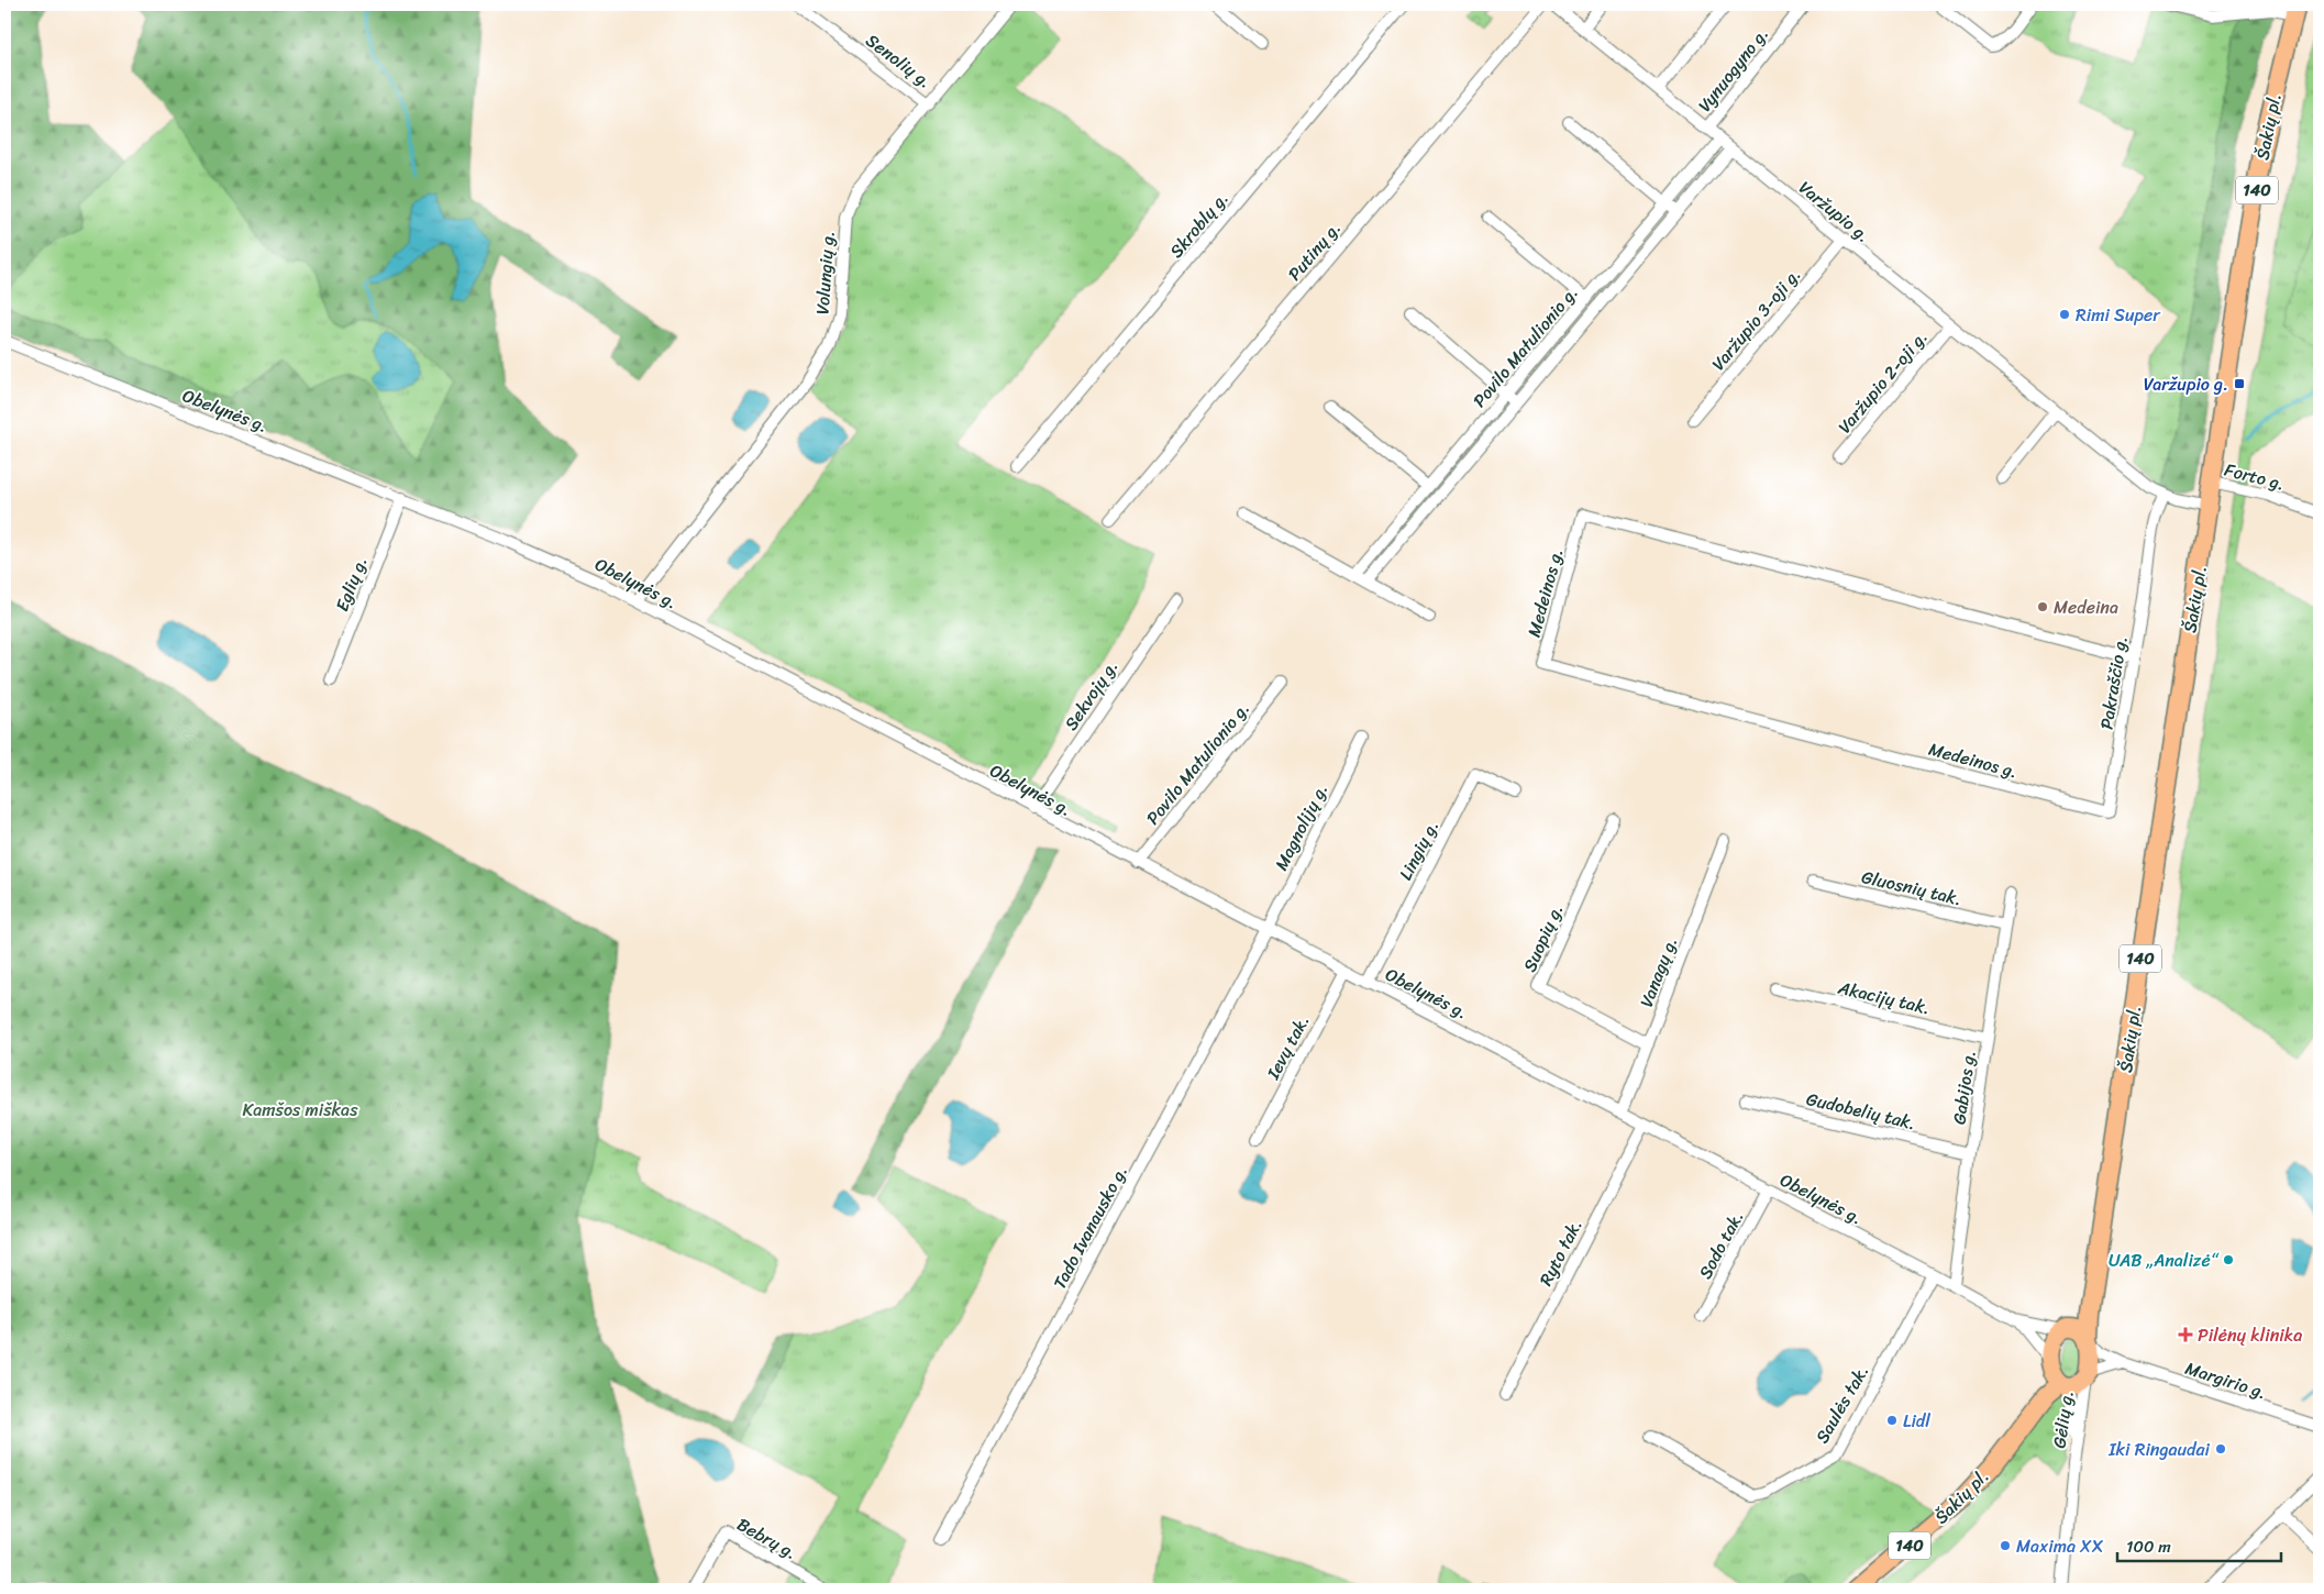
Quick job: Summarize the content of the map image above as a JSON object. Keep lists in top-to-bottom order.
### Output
{
  "streets": {
    "main road": ["Šakių pl.", "140"],
    "street": [
      "Senolių g.",
      "Vynuogyno g.",
      "Varžupio g.",
      "Skroblų g.",
      "Putinų g.",
      "Volungių g.",
      "Varžupio 3-oji g.",
      "Povilo Matulionio g.",
      "Varžupio 2-oji g.",
      "Obelynės g.",
      "Forto g.",
      "Eglių g.",
      "Medeinos g.",
      "Pakraščio g.",
      "Sekvojų g.",
      "Magnolijų g.",
      "Lingių g.",
      "Gluosnių tak.",
      "Suopių g.",
      "Vanagų g.",
      "Akacijų tak.",
      "Ievų tak.",
      "Gabijos g.",
      "Gudobelių tak.",
      "Tado Ivanausko g.",
      "Sodo tak.",
      "Ryto tak.",
      "Margirio g.",
      "Saulės tak.",
      "Gėlių g.",
      "Bebrų g."
    ]
  },
  "crossings": [
    ["Senolių g.", "Volungių g."],
    ["Vynuogyno g.", "Varžupio g."],
    ["Šakių pl.", "140"],
    ["Šakių pl.", "Varžupio g."],
    ["Šakių pl.", "Obelynės g."],
    ["Šakių pl.", "Forto g."],
    ["Šakių pl.", "Margirio g."],
    ["Šakių pl.", "Gėlių g."],
    ["140", "Obelynės g."],
    ["140", "Margirio g."],
    ["140", "Gėlių g."],
    ["Varžupio g.", "Varžupio 3-oji g."],
    ["Varžupio g.", "Povilo Matulionio g."],
    ["Varžupio g.", "Varžupio 2-oji g."],
    ["Varžupio g.", "Pakraščio g."],
    ["Volungių g.", "Obelynės g."],
    ["Povilo Matulionio g.", "Obelynės g."],
    ["Obelynės g.", "Eglių g."],
    ["Obelynės g.", "Sekvojų g."],
    ["Obelynės g.", "Magnolijų g."],
    ["Obelynės g.", "Lingių g."],
    ["Obelynės g.", "Vanagų g."],
    ["Obelynės g.", "Ievų tak."],
    ["Obelynės g.", "Gabijos g."],
    ["Obelynės g.", "Tado Ivanausko g."],
    ["Obelynės g.", "Sodo tak."],
    ["Obelynės g.", "Ryto tak."],
    ["Obelynės g.", "Margirio g."],
    ["Obelynės g.", "Saulės tak."],
    ["Obelynės g.", "Gėlių g."],
    ["Medeinos g.", "Pakraščio g."],
    ["Magnolijų g.", "Tado Ivanausko g."],
    ["Gluosnių tak.", "Gabijos g."],
    ["Suopių g.", "Vanagų g."],
    ["Akacijų tak.", "Gabijos g."],
    ["Gabijos g.", "Gudobelių tak."],
    ["Margirio g.", "Gėlių g."]
  ],
  "parks": ["Kamšos miškas"],
  "places": {
    "other": [
      "Rimi Super",
      "Medeina",
      "UAB „Analizė“",
      "Lidl",
      "Iki Ringaudai",
      "Maxima XX"
    ],
    "transit": ["Varžupio g."],
    "health": ["Pilėnų klinika"]
  },
  "scale_bar": "100 m"
}
